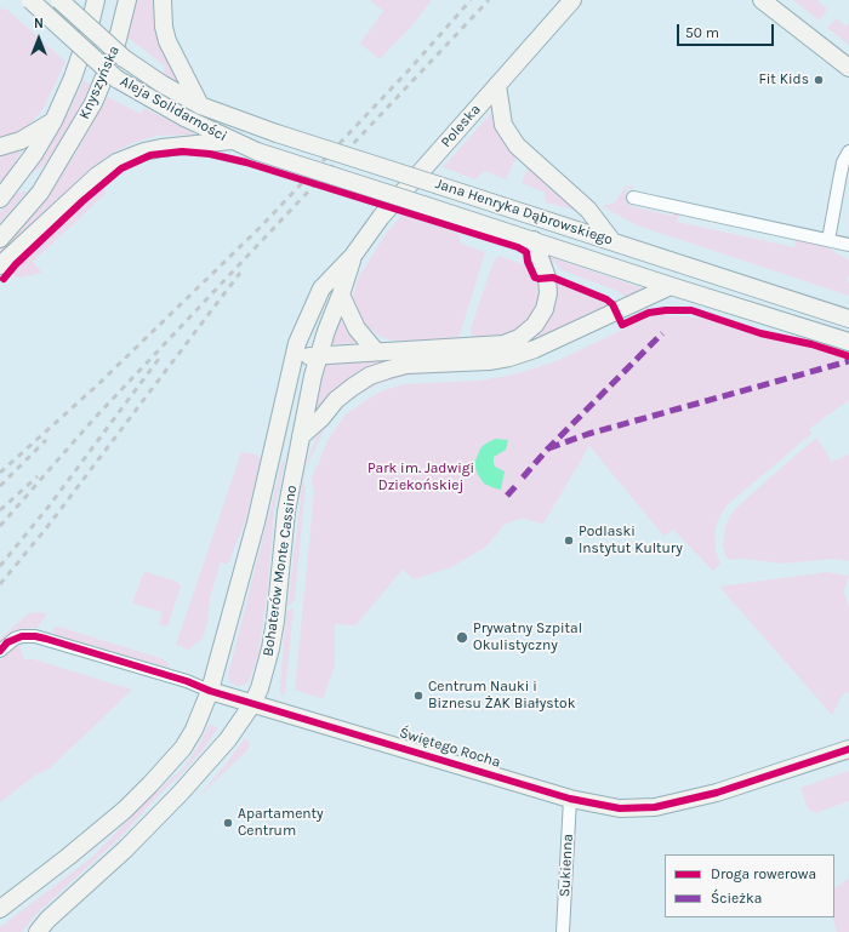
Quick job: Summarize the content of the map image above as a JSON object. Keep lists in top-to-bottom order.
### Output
{
  "streets": {
    "main road": [
      "Knyszyńska",
      "Aleja Solidarności",
      "Poleska",
      "Jana Henryka Dąbrowskiego",
      "Bohaterów Monte Cassino",
      "Świętego Rocha"
    ],
    "street": ["Sukienna"]
  },
  "crossings": [
    ["Aleja Solidarności", "Jana Henryka Dąbrowskiego"],
    ["Poleska", "Bohaterów Monte Cassino"],
    ["Bohaterów Monte Cassino", "Świętego Rocha"],
    ["Świętego Rocha", "Sukienna"]
  ],
  "parks": ["Park im. Jadwigi Dziekońskiej"],
  "places": [
    "Fit Kids",
    "Podlaski Instytut Kultury",
    "Prywatny Szpital Okulistyczny",
    "Centrum Nauki i Biznesu ŻAK Białystok",
    "Apartamenty Centrum"
  ],
  "legend": ["Droga rowerowa", "Ścieżka"],
  "scale_bar": "50 m",
  "north": "top"
}
